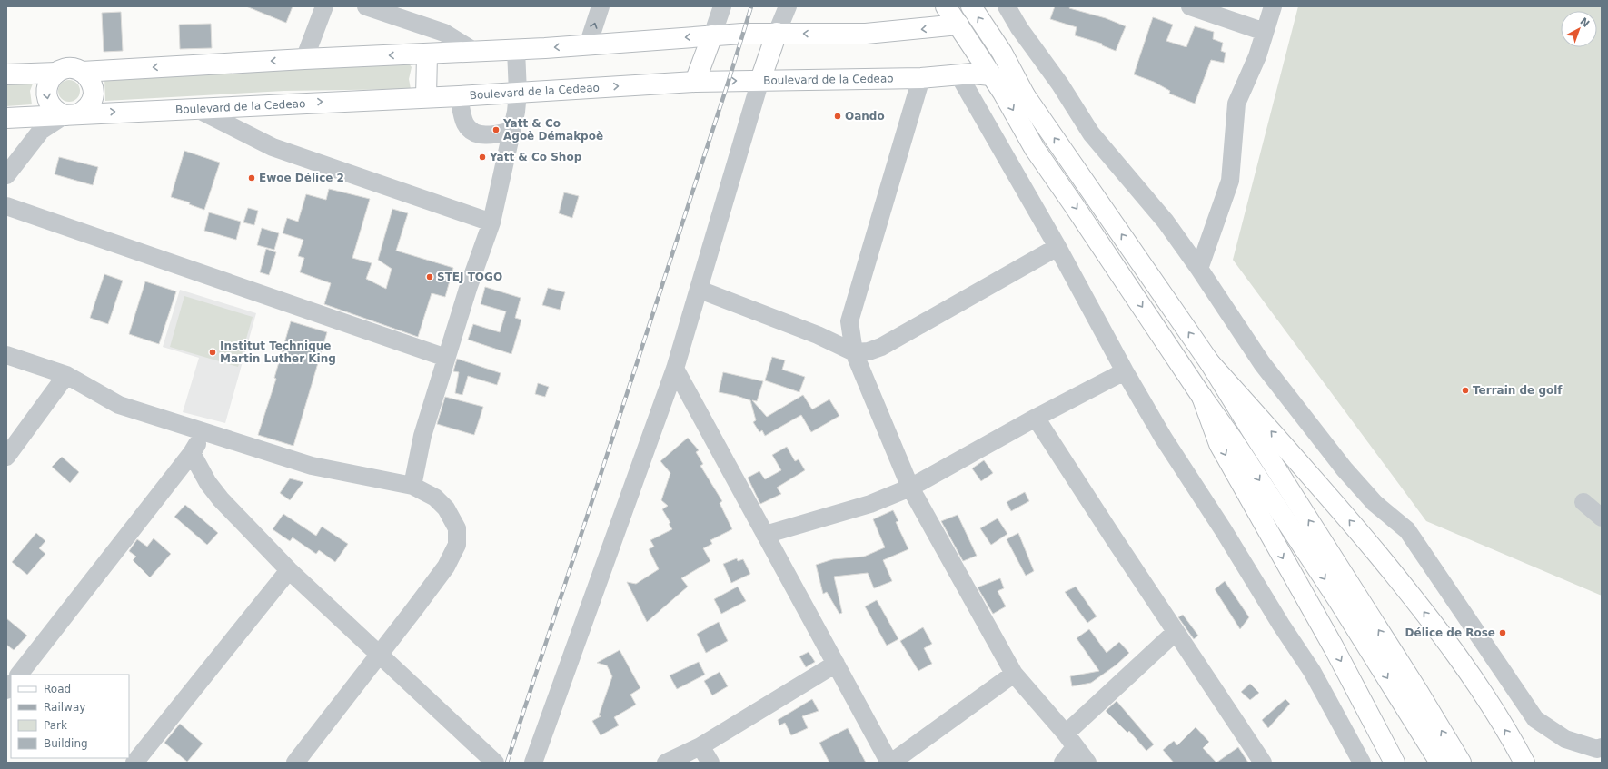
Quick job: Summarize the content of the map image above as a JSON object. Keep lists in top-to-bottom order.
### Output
{
  "streets": {
    "main road": ["Boulevard de la Cedeao"]
  },
  "places": [
    "Oando",
    "Yatt & Co Agoè Démakpoè",
    "Yatt & Co Shop",
    "Ewoe Délice 2",
    "STEJ TOGO",
    "Institut Technique Martin Luther King",
    "Terrain de golf",
    "Délice de Rose"
  ],
  "legend": [
    "Road",
    "Railway",
    "Park",
    "Building"
  ],
  "north": "top right"
}
